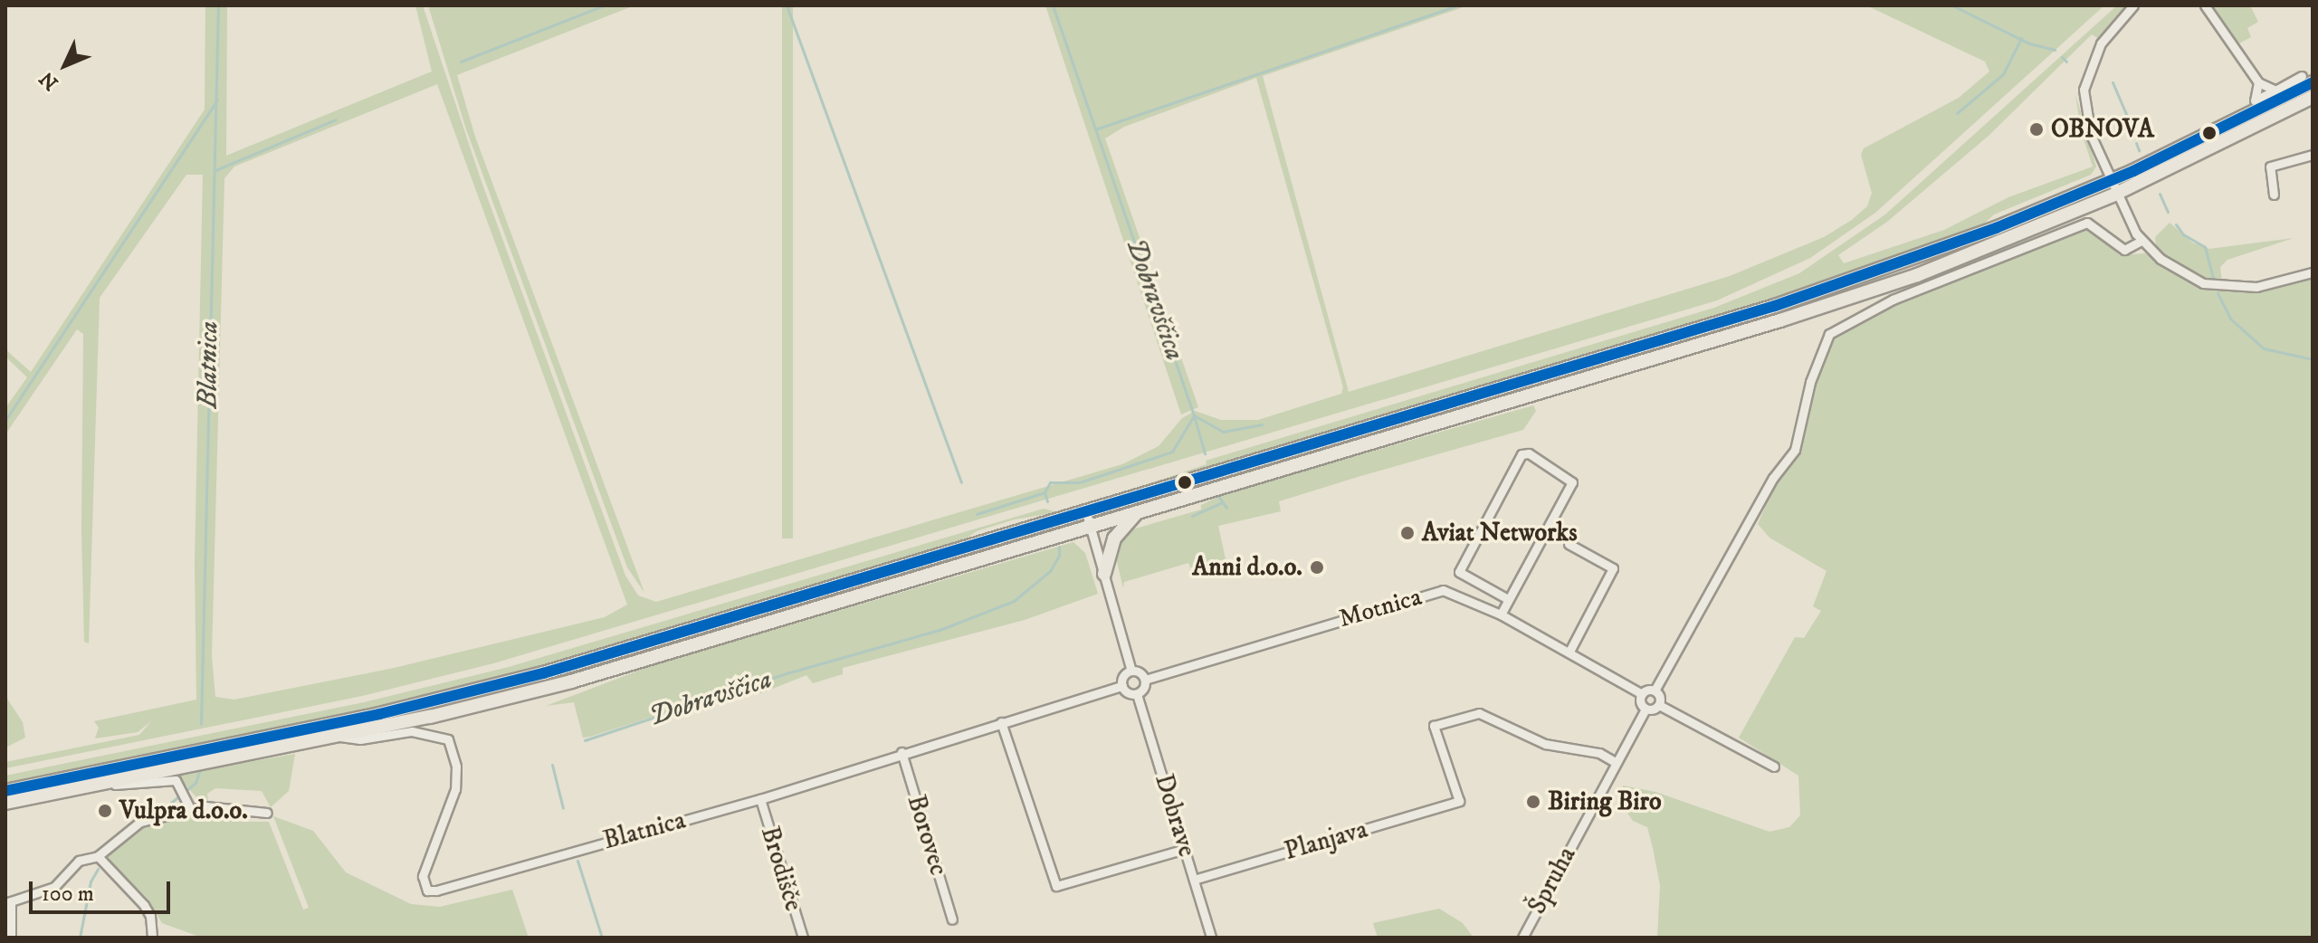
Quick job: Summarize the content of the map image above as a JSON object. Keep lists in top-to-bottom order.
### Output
{
  "streets": {
    "street": [
      "Motnica",
      "Dobrave",
      "Blatnica",
      "Borovec",
      "Planjava",
      "Brodišče",
      "Špruha"
    ]
  },
  "crossings": [
    ["Dobrave", "Planjava"],
    ["Blatnica", "Borovec"],
    ["Blatnica", "Brodišče"],
    ["Planjava", "Špruha"]
  ],
  "water": ["Dobravščica", "Blatnica"],
  "places": [
    "OBNOVA",
    "Aviat Networks",
    "Anni d.o.o.",
    "Biring Biro",
    "Vulpra d.o.o."
  ],
  "scale_bar": "100 m",
  "north": "bottom left"
}
